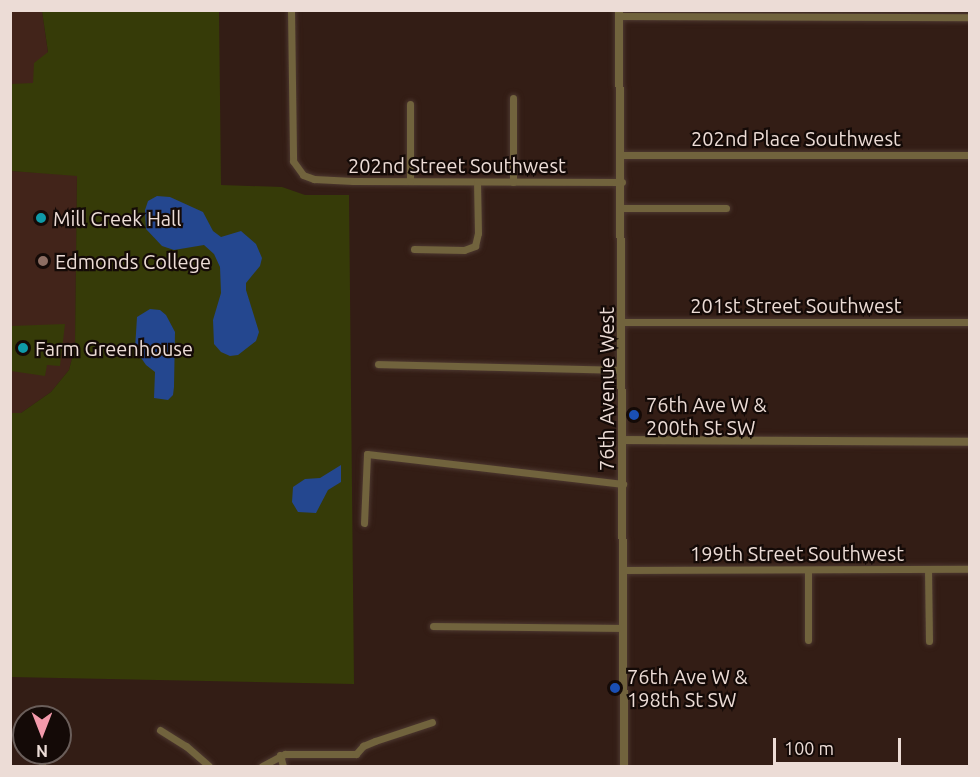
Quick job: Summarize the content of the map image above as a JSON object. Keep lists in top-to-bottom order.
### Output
{
  "streets": {
    "street": [
      "202nd Place Southwest",
      "202nd Street Southwest",
      "201st Street Southwest",
      "76th Avenue West",
      "199th Street Southwest"
    ]
  },
  "crossings": [
    ["202nd Place Southwest", "76th Avenue West"],
    ["202nd Street Southwest", "76th Avenue West"],
    ["201st Street Southwest", "76th Avenue West"],
    ["76th Avenue West", "199th Street Southwest"]
  ],
  "places": [
    "Mill Creek Hall",
    "Edmonds College",
    "Farm Greenhouse",
    "76th Ave W & 200th St SW",
    "76th Ave W & 198th St SW"
  ],
  "scale_bar": "100 m",
  "north": "bottom"
}
